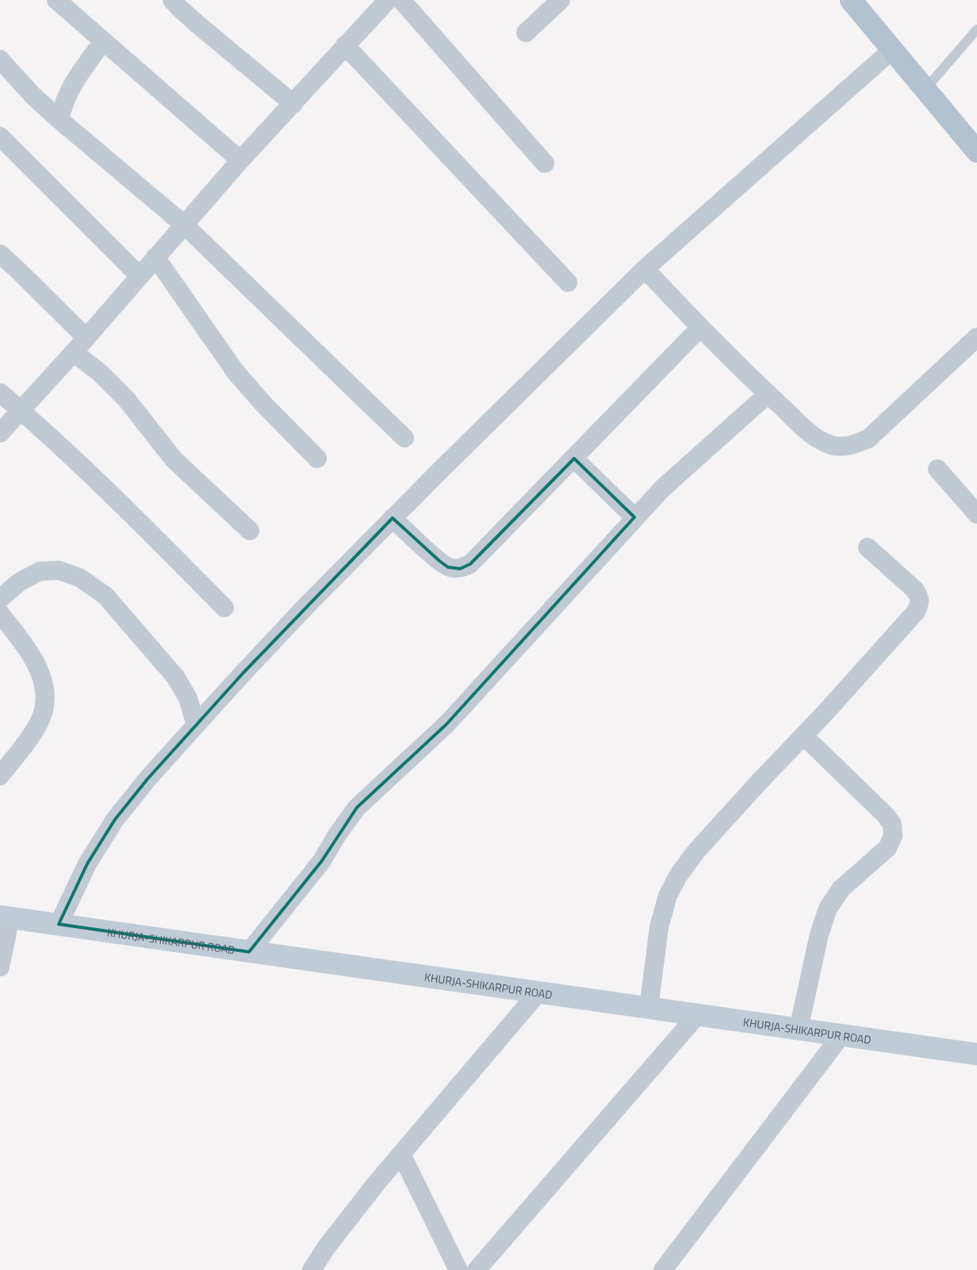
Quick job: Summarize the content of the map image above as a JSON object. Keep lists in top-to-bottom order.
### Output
{
  "streets": {
    "street": ["KHURJA-SHIKARPUR ROAD"]
  }
}
